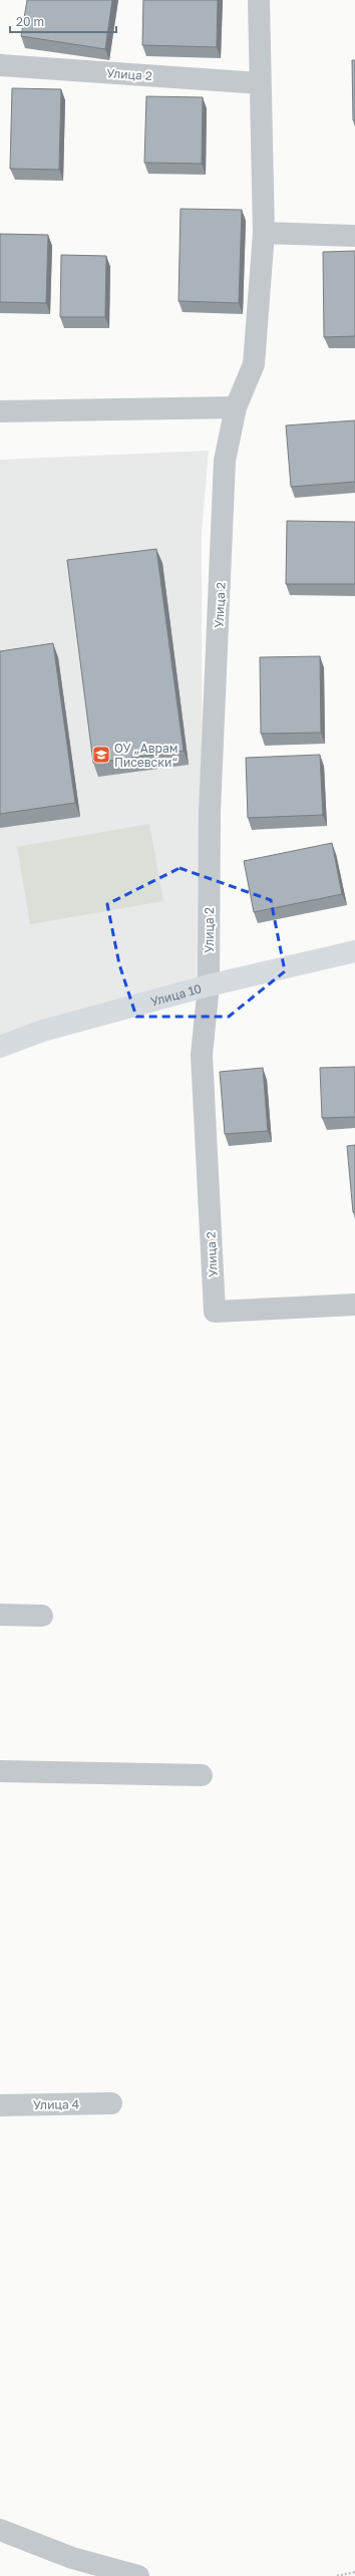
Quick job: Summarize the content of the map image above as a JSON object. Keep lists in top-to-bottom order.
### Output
{
  "streets": {
    "street": ["Улица 2", "Улица 10", "Улица 4"]
  },
  "crossings": [
    ["Улица 2", "Улица 10"]
  ],
  "places": {
    "school or university": ["ОУ „Аврам Писевски“"]
  },
  "scale_bar": "20 m"
}
